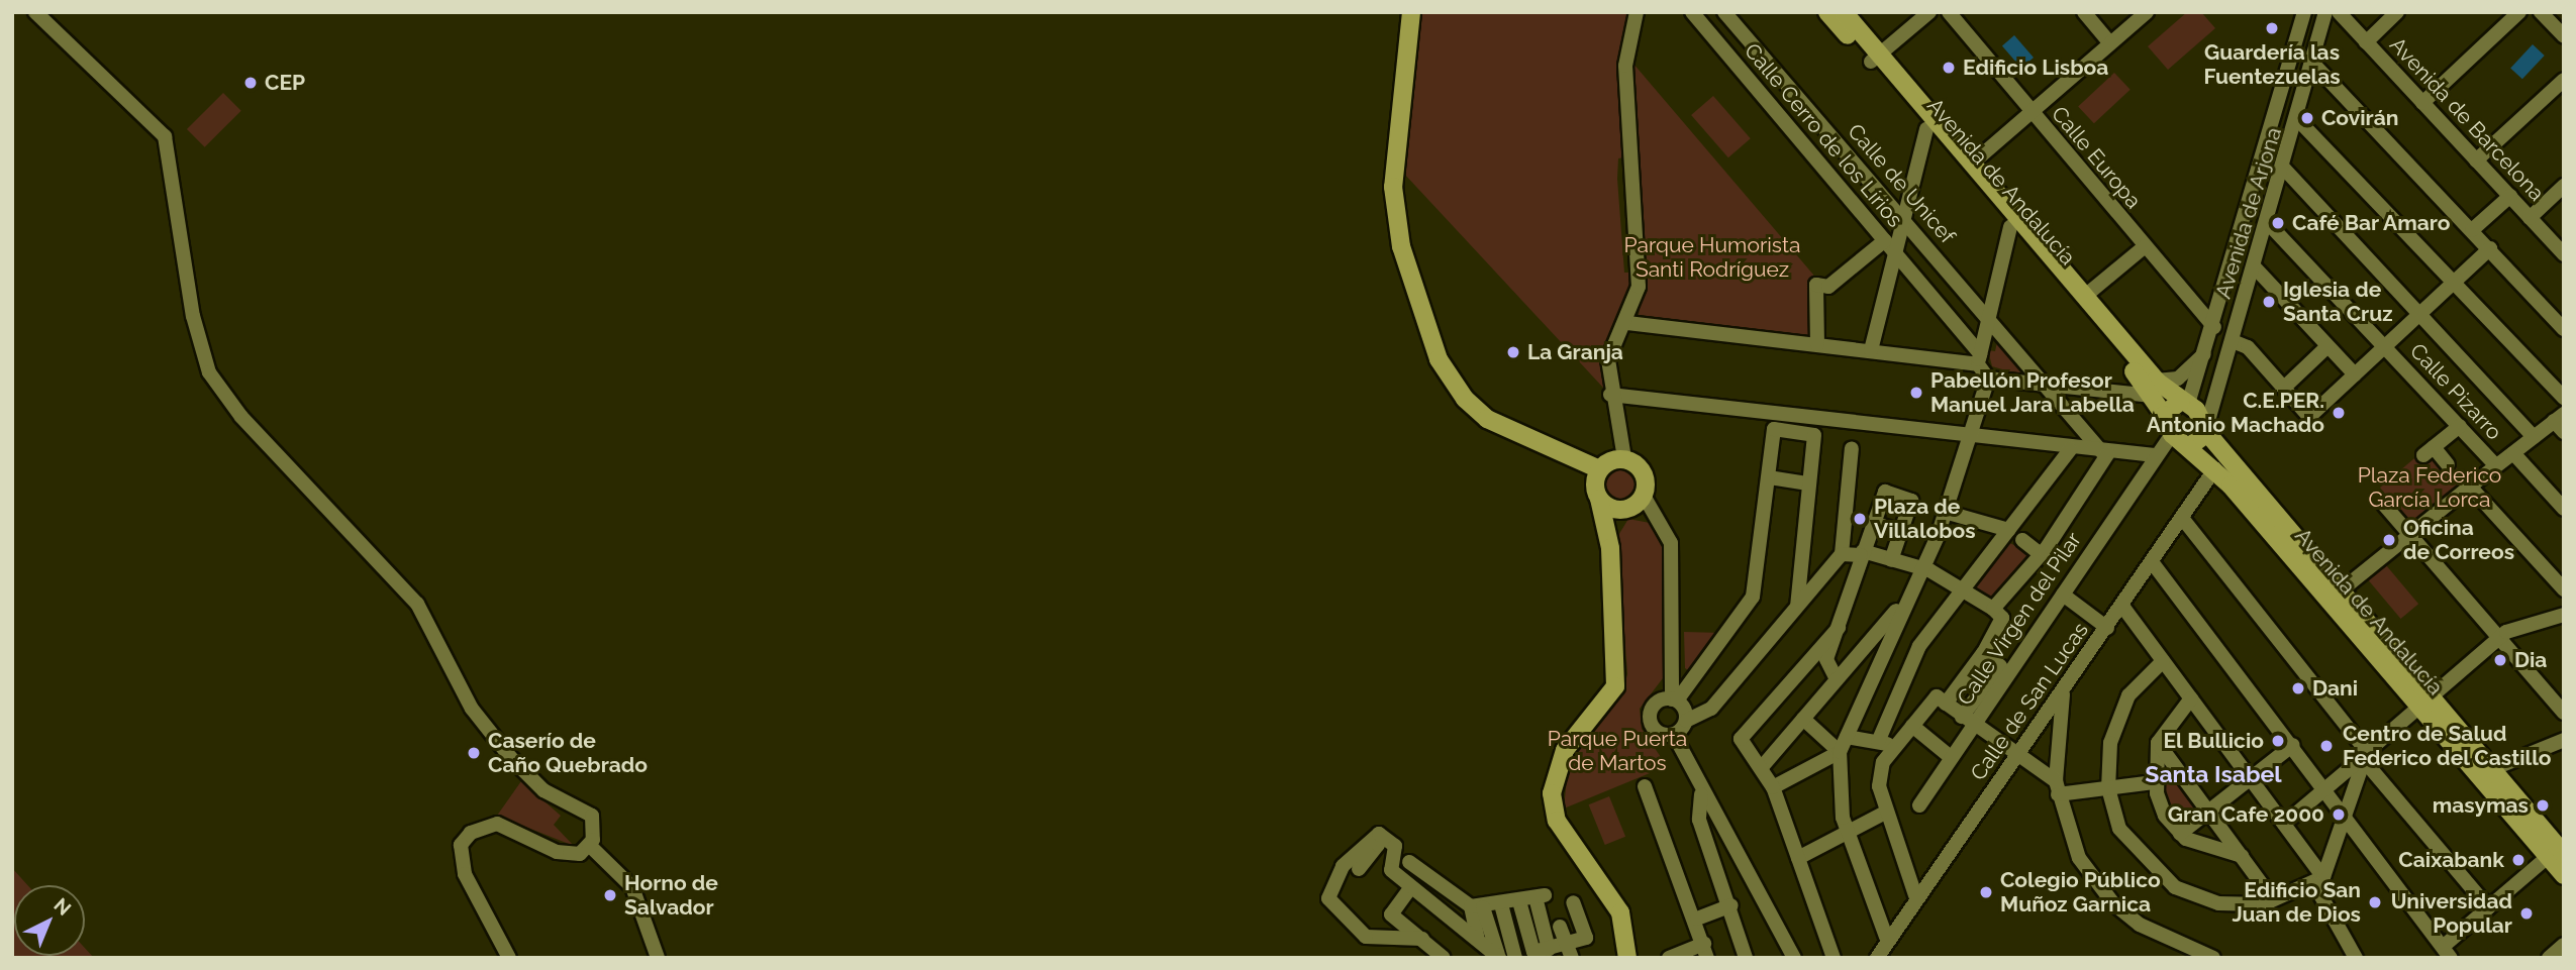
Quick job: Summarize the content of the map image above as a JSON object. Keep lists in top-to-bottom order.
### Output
{
  "streets": {
    "main road": ["Avenida de Andalucía"],
    "street": [
      "Avenida de Barcelona",
      "Calle Cerro de los Lírios",
      "Calle Europa",
      "Calle de Unicef",
      "Avenida de Arjona",
      "Calle Pizarro",
      "Calle Virgen del Pilar",
      "Calle de San Lucas"
    ]
  },
  "crossings": [
    ["Calle Europa", "Avenida de Arjona"],
    ["Avenida de Andalucía", "Avenida de Arjona"],
    ["Avenida de Andalucía", "Calle Virgen del Pilar"],
    ["Avenida de Andalucía", "Calle de San Lucas"],
    ["Avenida de Arjona", "Calle Pizarro"]
  ],
  "districts": ["Santa Isabel"],
  "parks": ["Parque Humorista Santi Rodríguez", "Plaza Federico García Lorca", "Parque Puerta de Martos"],
  "places": [
    "Guardería las Fuentezuelas",
    "Edificio Lisboa",
    "CEP",
    "Covirán",
    "Café Bar Amaro",
    "Iglesia de Santa Cruz",
    "La Granja",
    "Pabellón Profesor Manuel Jara Labella",
    "C.E.PER. Antonio Machado",
    "Plaza de Villalobos",
    "Oficina de Correos",
    "Dia",
    "Dani",
    "El Bullicio",
    "Centro de Salud Federico del Castillo",
    "Caserío de Caño Quebrado",
    "masymas",
    "Gran Cafe 2000",
    "Caixabank",
    "Colegio Público Muñoz Garnica",
    "Horno de Salvador",
    "Edificio San Juan de Dios",
    "Universidad Popular"
  ],
  "north": "top right"
}
